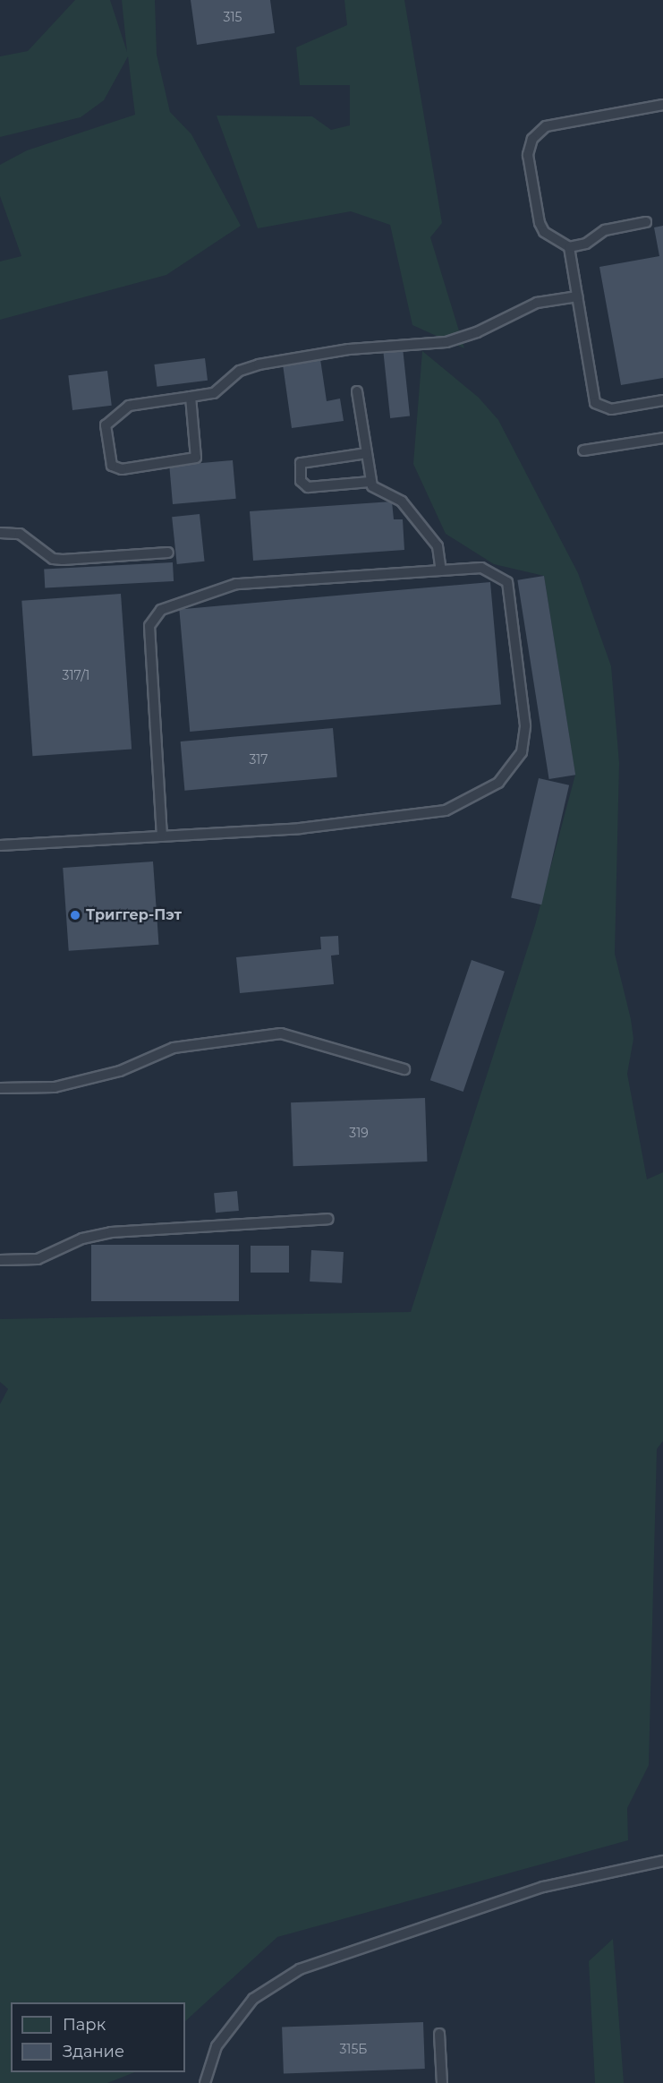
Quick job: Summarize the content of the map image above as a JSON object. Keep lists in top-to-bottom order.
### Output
{
  "places": ["Триггер-Пэт"],
  "house_numbers": [
    "315",
    "317/1",
    "317",
    "319",
    "315Б"
  ],
  "legend": ["Парк", "Здание"]
}
